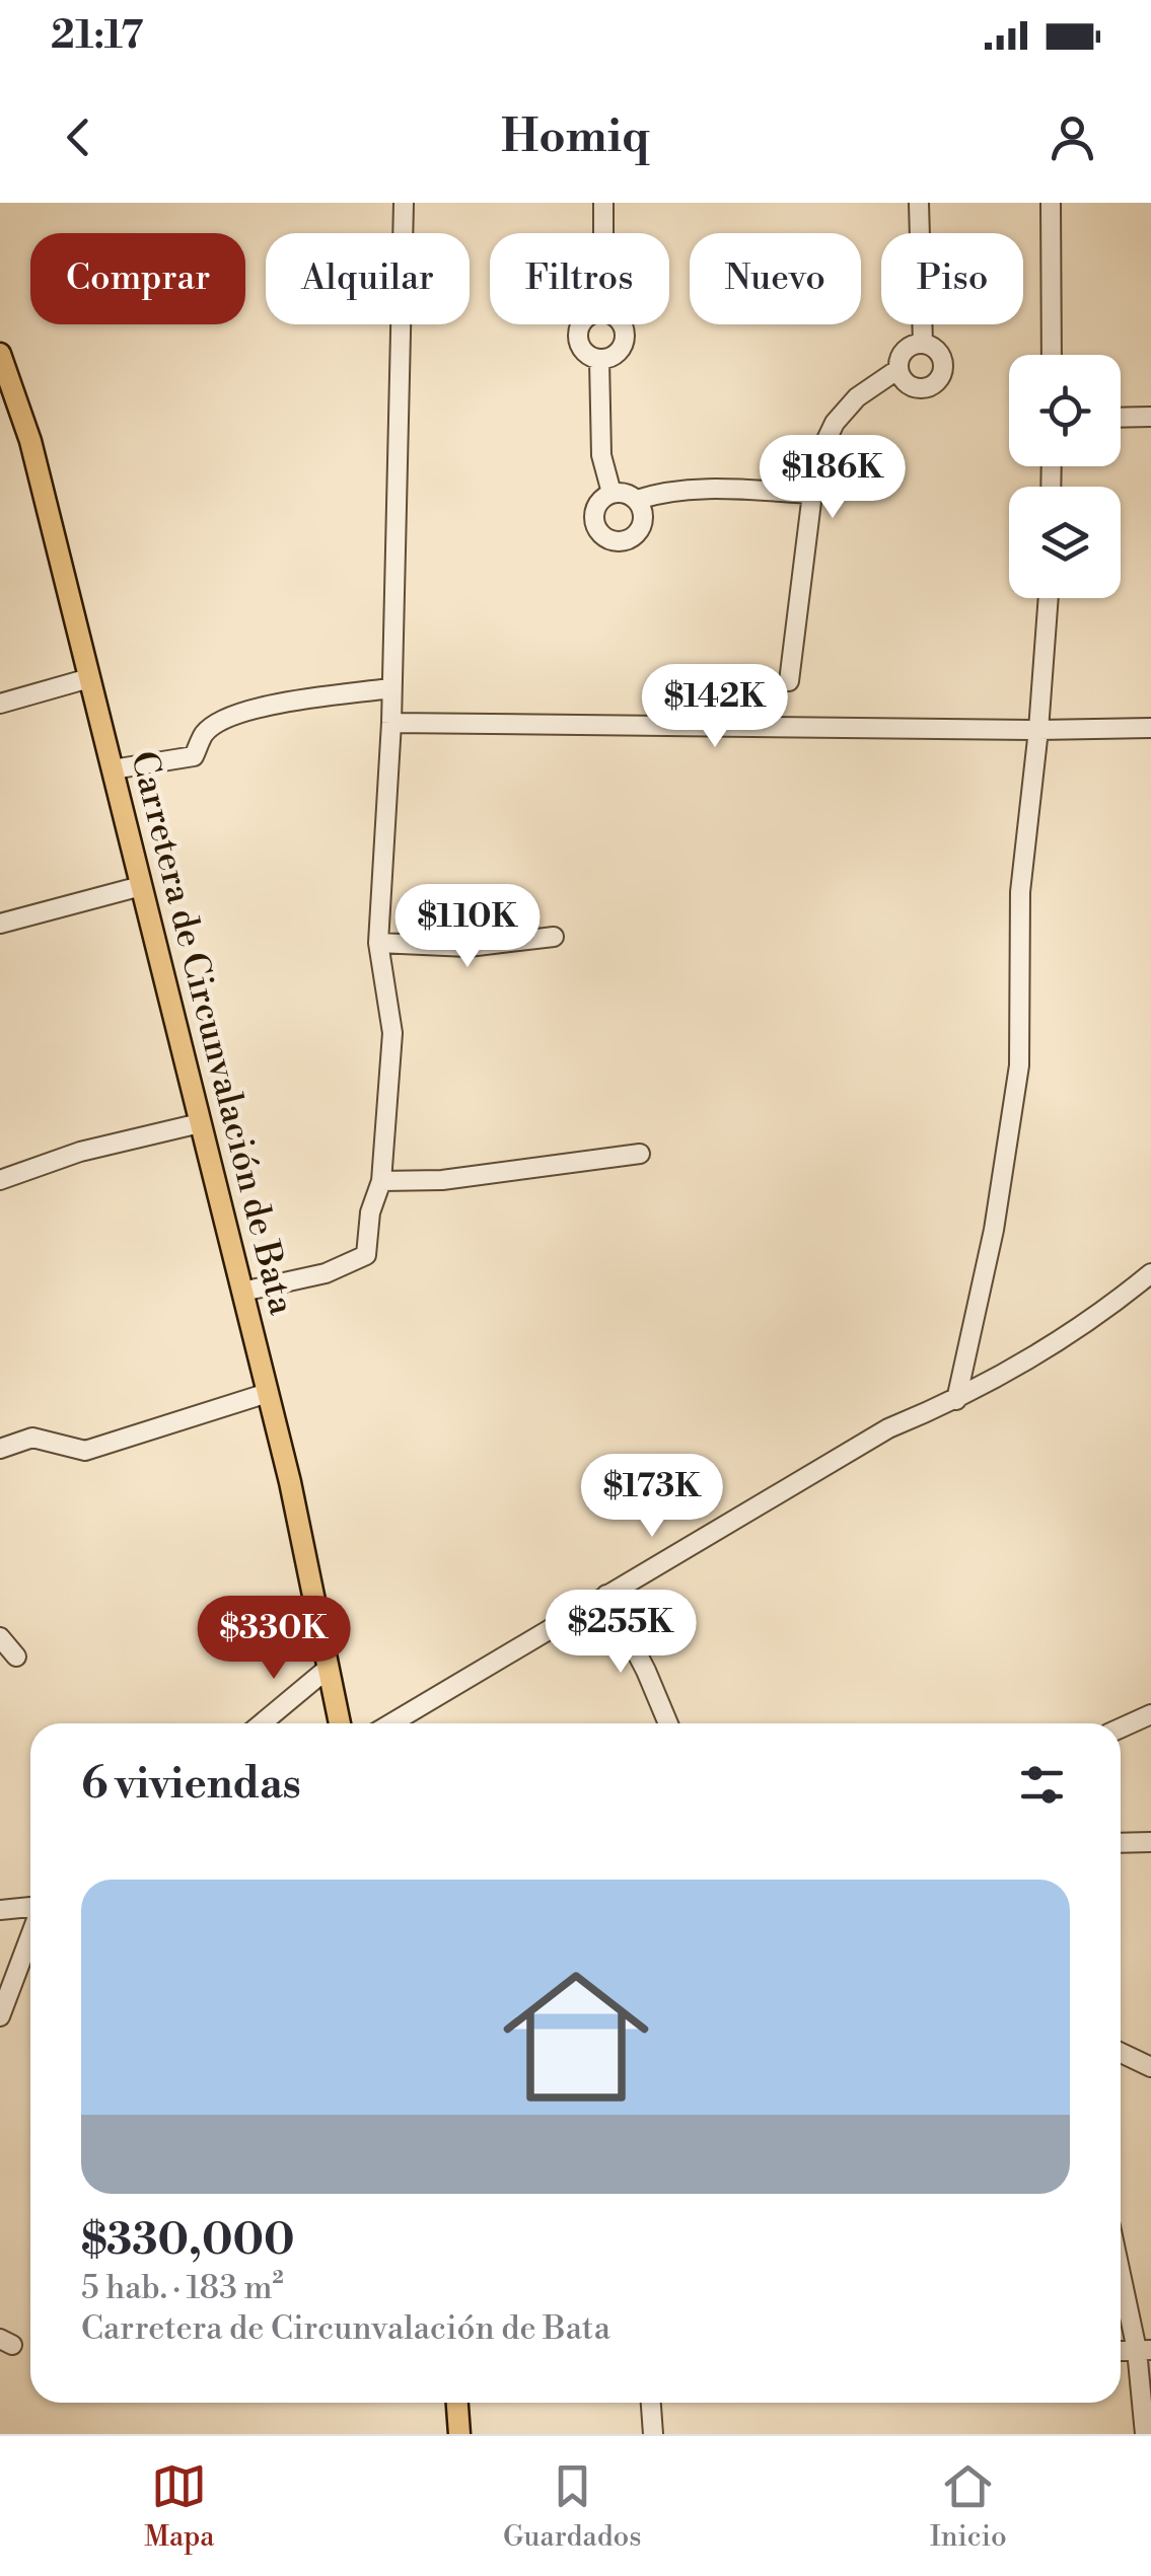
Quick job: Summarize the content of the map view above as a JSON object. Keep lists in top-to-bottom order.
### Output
{
  "streets": {
    "main road": ["Carretera de Circunvalación de Bata"]
  },
  "page": {
    "status": "21:17",
    "header": "Homiq",
    "chip": [
      "Comprar",
      "Alquilar",
      "Filtros",
      "Nuevo",
      "Piso"
    ],
    "price": [
      "$186K",
      "$142K",
      "$110K",
      "$173K",
      "$255K",
      "$330K"
    ],
    "heading": "6 viviendas",
    "list": [
      {
        "name": "$330,000",
        "note": "5 hab. · 183 m² · Carretera de Circunvalación de Bata"
      }
    ],
    "tabs": ["Mapa", "Guardados", "Inicio"]
  }
}
